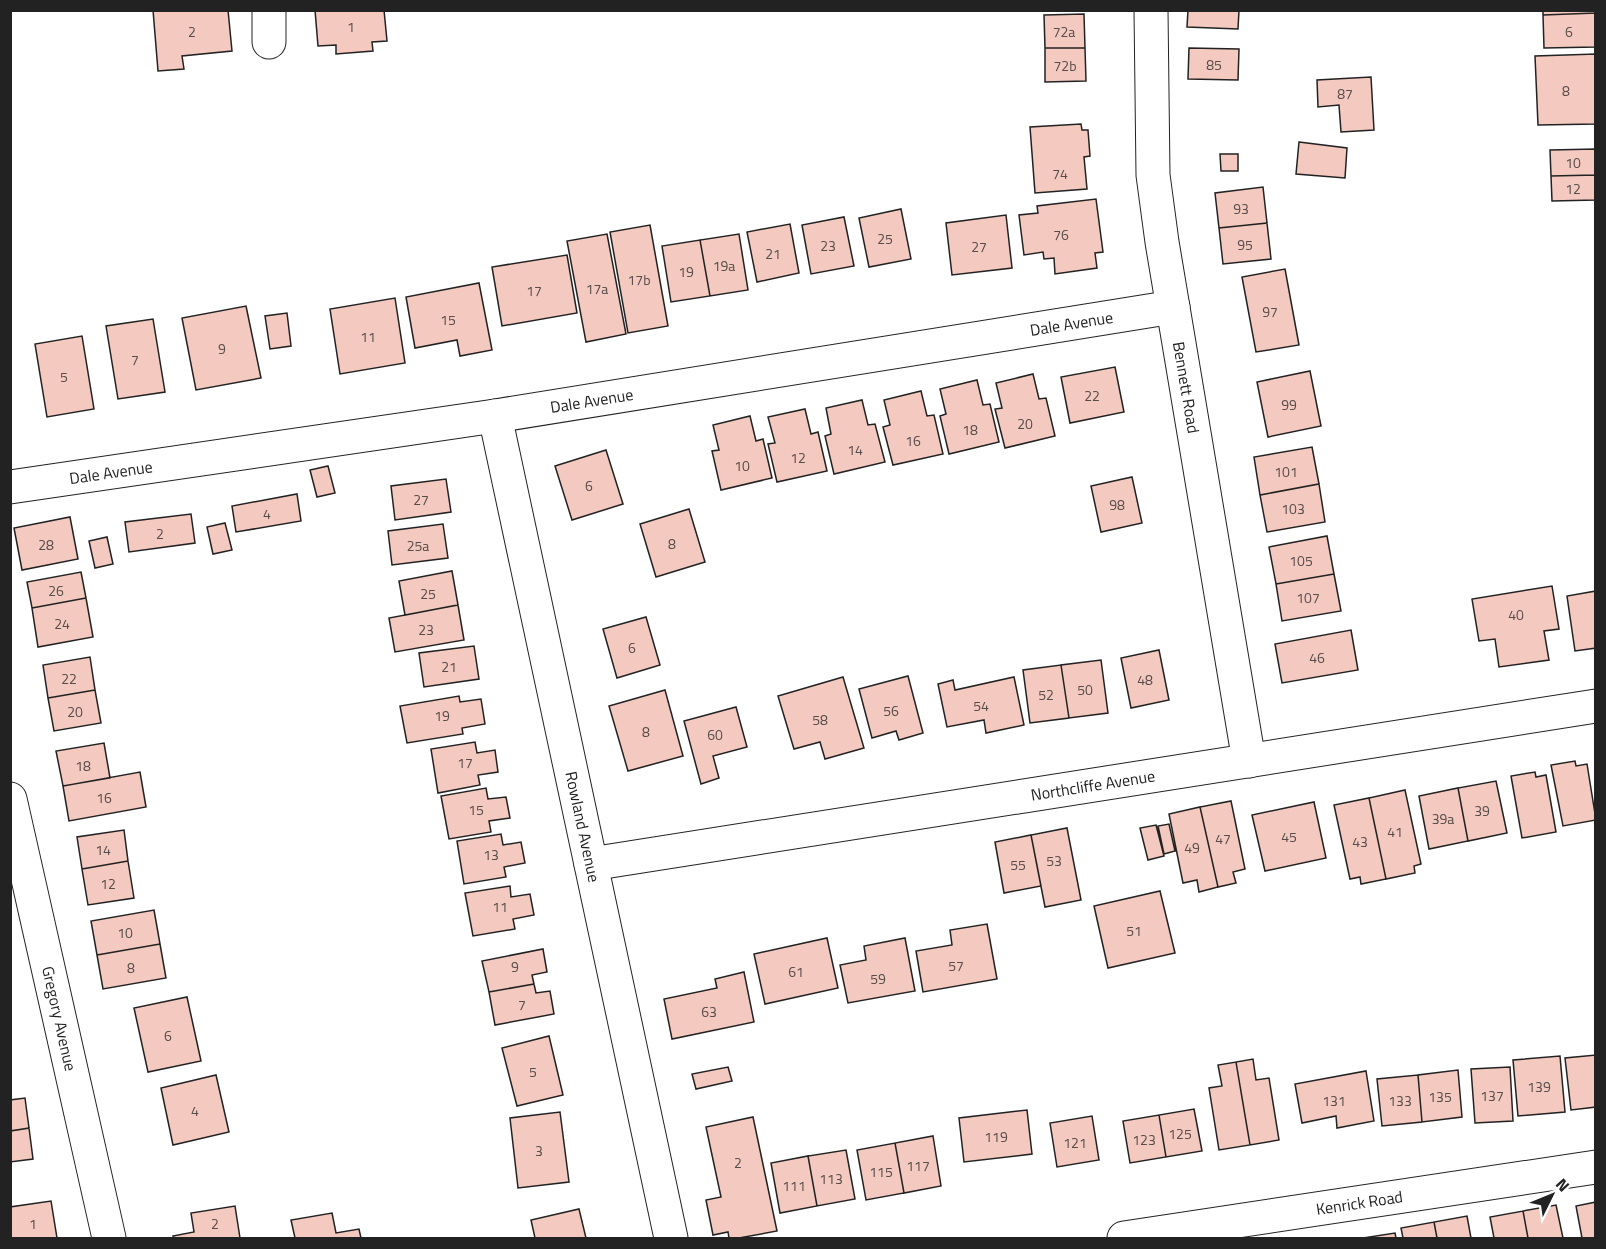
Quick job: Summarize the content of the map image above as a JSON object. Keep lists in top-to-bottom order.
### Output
{
  "streets": {
    "street": [
      "Dale Avenue",
      "Bennett Road",
      "Northcliffe Avenue",
      "Rowland Avenue",
      "Gregory Avenue",
      "Kenrick Road"
    ]
  },
  "crossings": [
    ["Dale Avenue", "Bennett Road"],
    ["Dale Avenue", "Rowland Avenue"],
    ["Bennett Road", "Northcliffe Avenue"],
    ["Northcliffe Avenue", "Rowland Avenue"]
  ],
  "house_numbers": [
    "1",
    "2",
    "72a",
    "6",
    "85",
    "72b",
    "8",
    "87",
    "10",
    "74",
    "12",
    "93",
    "76",
    "25",
    "95",
    "23",
    "27",
    "21",
    "19a",
    "19",
    "17b",
    "17a",
    "17",
    "97",
    "15",
    "11",
    "9",
    "7",
    "5",
    "22",
    "99",
    "20",
    "18",
    "16",
    "14",
    "12",
    "10",
    "101",
    "6",
    "27",
    "98",
    "103",
    "4",
    "2",
    "8",
    "28",
    "25a",
    "105",
    "26",
    "25",
    "107",
    "40",
    "24",
    "23",
    "6",
    "46",
    "21",
    "22",
    "48",
    "50",
    "52",
    "54",
    "56",
    "20",
    "19",
    "58",
    "8",
    "60",
    "17",
    "18",
    "16",
    "15",
    "39",
    "39a",
    "41",
    "45",
    "47",
    "43",
    "49",
    "14",
    "13",
    "53",
    "55",
    "12",
    "11",
    "51",
    "10",
    "57",
    "9",
    "8",
    "61",
    "59",
    "7",
    "63",
    "6",
    "5",
    "139",
    "137",
    "135",
    "131",
    "133",
    "4",
    "125",
    "119",
    "123",
    "121",
    "3",
    "2",
    "117",
    "115",
    "113",
    "111",
    "1",
    "2"
  ],
  "north": "top right"
}
